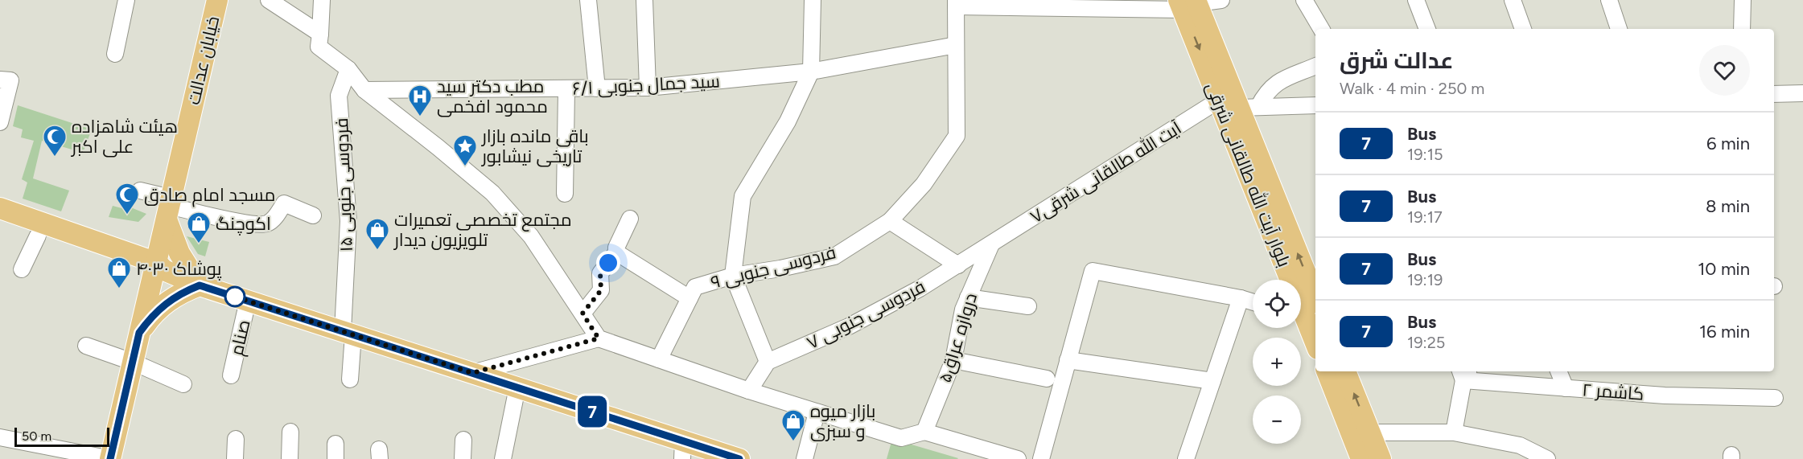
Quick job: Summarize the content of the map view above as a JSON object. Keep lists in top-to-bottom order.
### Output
{
  "streets": {
    "main road": ["خیابان عدالت", "بلوار آیت الله طالقانی شرقی"],
    "street": [
      "سید جمال جنوبی ۶/۱",
      "آیت الله طالقانی شرقی۷",
      "فردوسی جنوبی ۱۵",
      "فردوسی جنوبی ۹",
      "فردوسی جنوبی ۷",
      "صنام",
      "دروازه عراق۵",
      "کاشمر ۲"
    ]
  },
  "crossings": [
    ["سید جمال جنوبی ۶/۱", "فردوسی جنوبی ۹"],
    ["آیت الله طالقانی شرقی۷", "بلوار آیت الله طالقانی شرقی"],
    ["آیت الله طالقانی شرقی۷", "فردوسی جنوبی ۷"],
    ["آیت الله طالقانی شرقی۷", "دروازه عراق۵"],
    ["فردوسی جنوبی ۷", "دروازه عراق۵"]
  ],
  "places": {
    "hospital": ["مطب دکتر سید محمود افخمی"],
    "mosque": ["هیئت شاهزاده علی اکبر", "مسجد امام صادق"],
    "place": ["باقی مانده بازار تاریخی نیشابور"],
    "shop": [
      "اکوچنگ",
      "مجتمع تخصصی تعمیرات تلویزیون دیدار",
      "پوشاک ۴۰۳۰",
      "بازار میوه و سبزی"
    ]
  },
  "lines": ["bus line 7"],
  "scale_bar": "50 m",
  "page": {
    "on_map": "7",
    "heading": ["عدالت شرق", "Walk · 4 min · 250 m"],
    "list": [
      {
        "mark": "7",
        "name": "Bus",
        "note": "19:15",
        "value": "6 min"
      },
      {
        "mark": "7",
        "name": "Bus",
        "note": "19:17",
        "value": "8 min"
      },
      {
        "mark": "7",
        "name": "Bus",
        "note": "19:19",
        "value": "10 min"
      },
      {
        "mark": "7",
        "name": "Bus",
        "note": "19:25",
        "value": "16 min"
      }
    ],
    "map_buttons": ["+", "−"],
    "scale": "50 m"
  }
}
